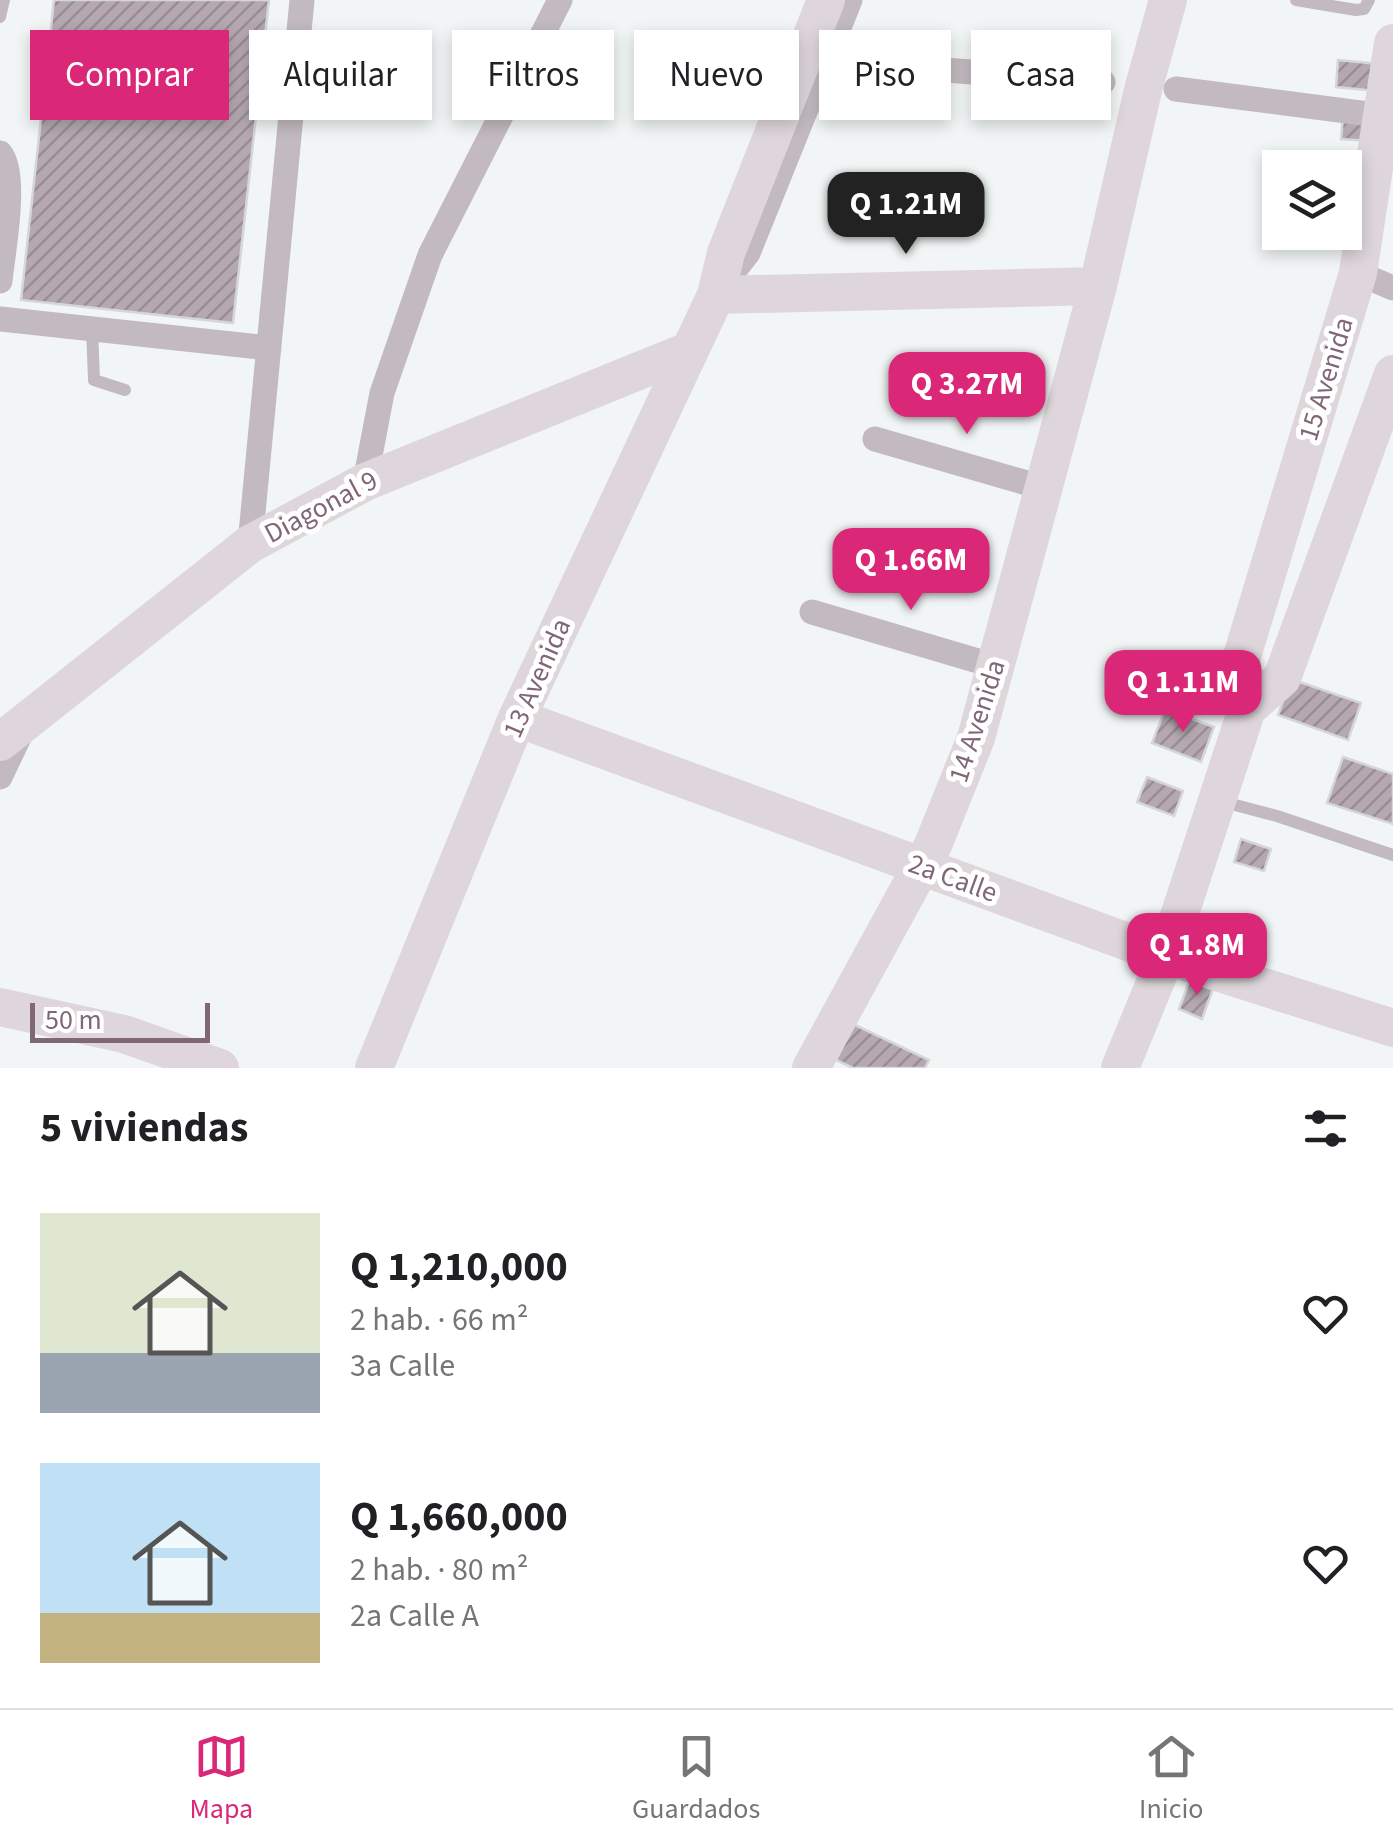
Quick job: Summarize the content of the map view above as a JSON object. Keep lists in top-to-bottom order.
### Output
{
  "streets": {
    "street": [
      "15 Avenida",
      "Diagonal 9",
      "13 Avenida",
      "14 Avenida",
      "2a Calle"
    ]
  },
  "crossings": [
    ["15 Avenida", "2a Calle"],
    ["Diagonal 9", "13 Avenida"],
    ["13 Avenida", "2a Calle"],
    ["14 Avenida", "2a Calle"]
  ],
  "scale_bar": "50 m",
  "page": {
    "chip": [
      "Comprar",
      "Alquilar",
      "Filtros",
      "Nuevo",
      "Piso",
      "Casa"
    ],
    "price": [
      "Q 1.21M",
      "Q 3.27M",
      "Q 1.66M",
      "Q 1.11M",
      "Q 1.8M"
    ],
    "scale": "50 m",
    "heading": "5 viviendas",
    "list": [
      {
        "name": "Q 1,210,000",
        "note": "2 hab. · 66 m² · 3a Calle"
      },
      {
        "name": "Q 1,660,000",
        "note": "2 hab. · 80 m² · 2a Calle A"
      }
    ],
    "tabs": ["Mapa", "Guardados", "Inicio"]
  }
}
